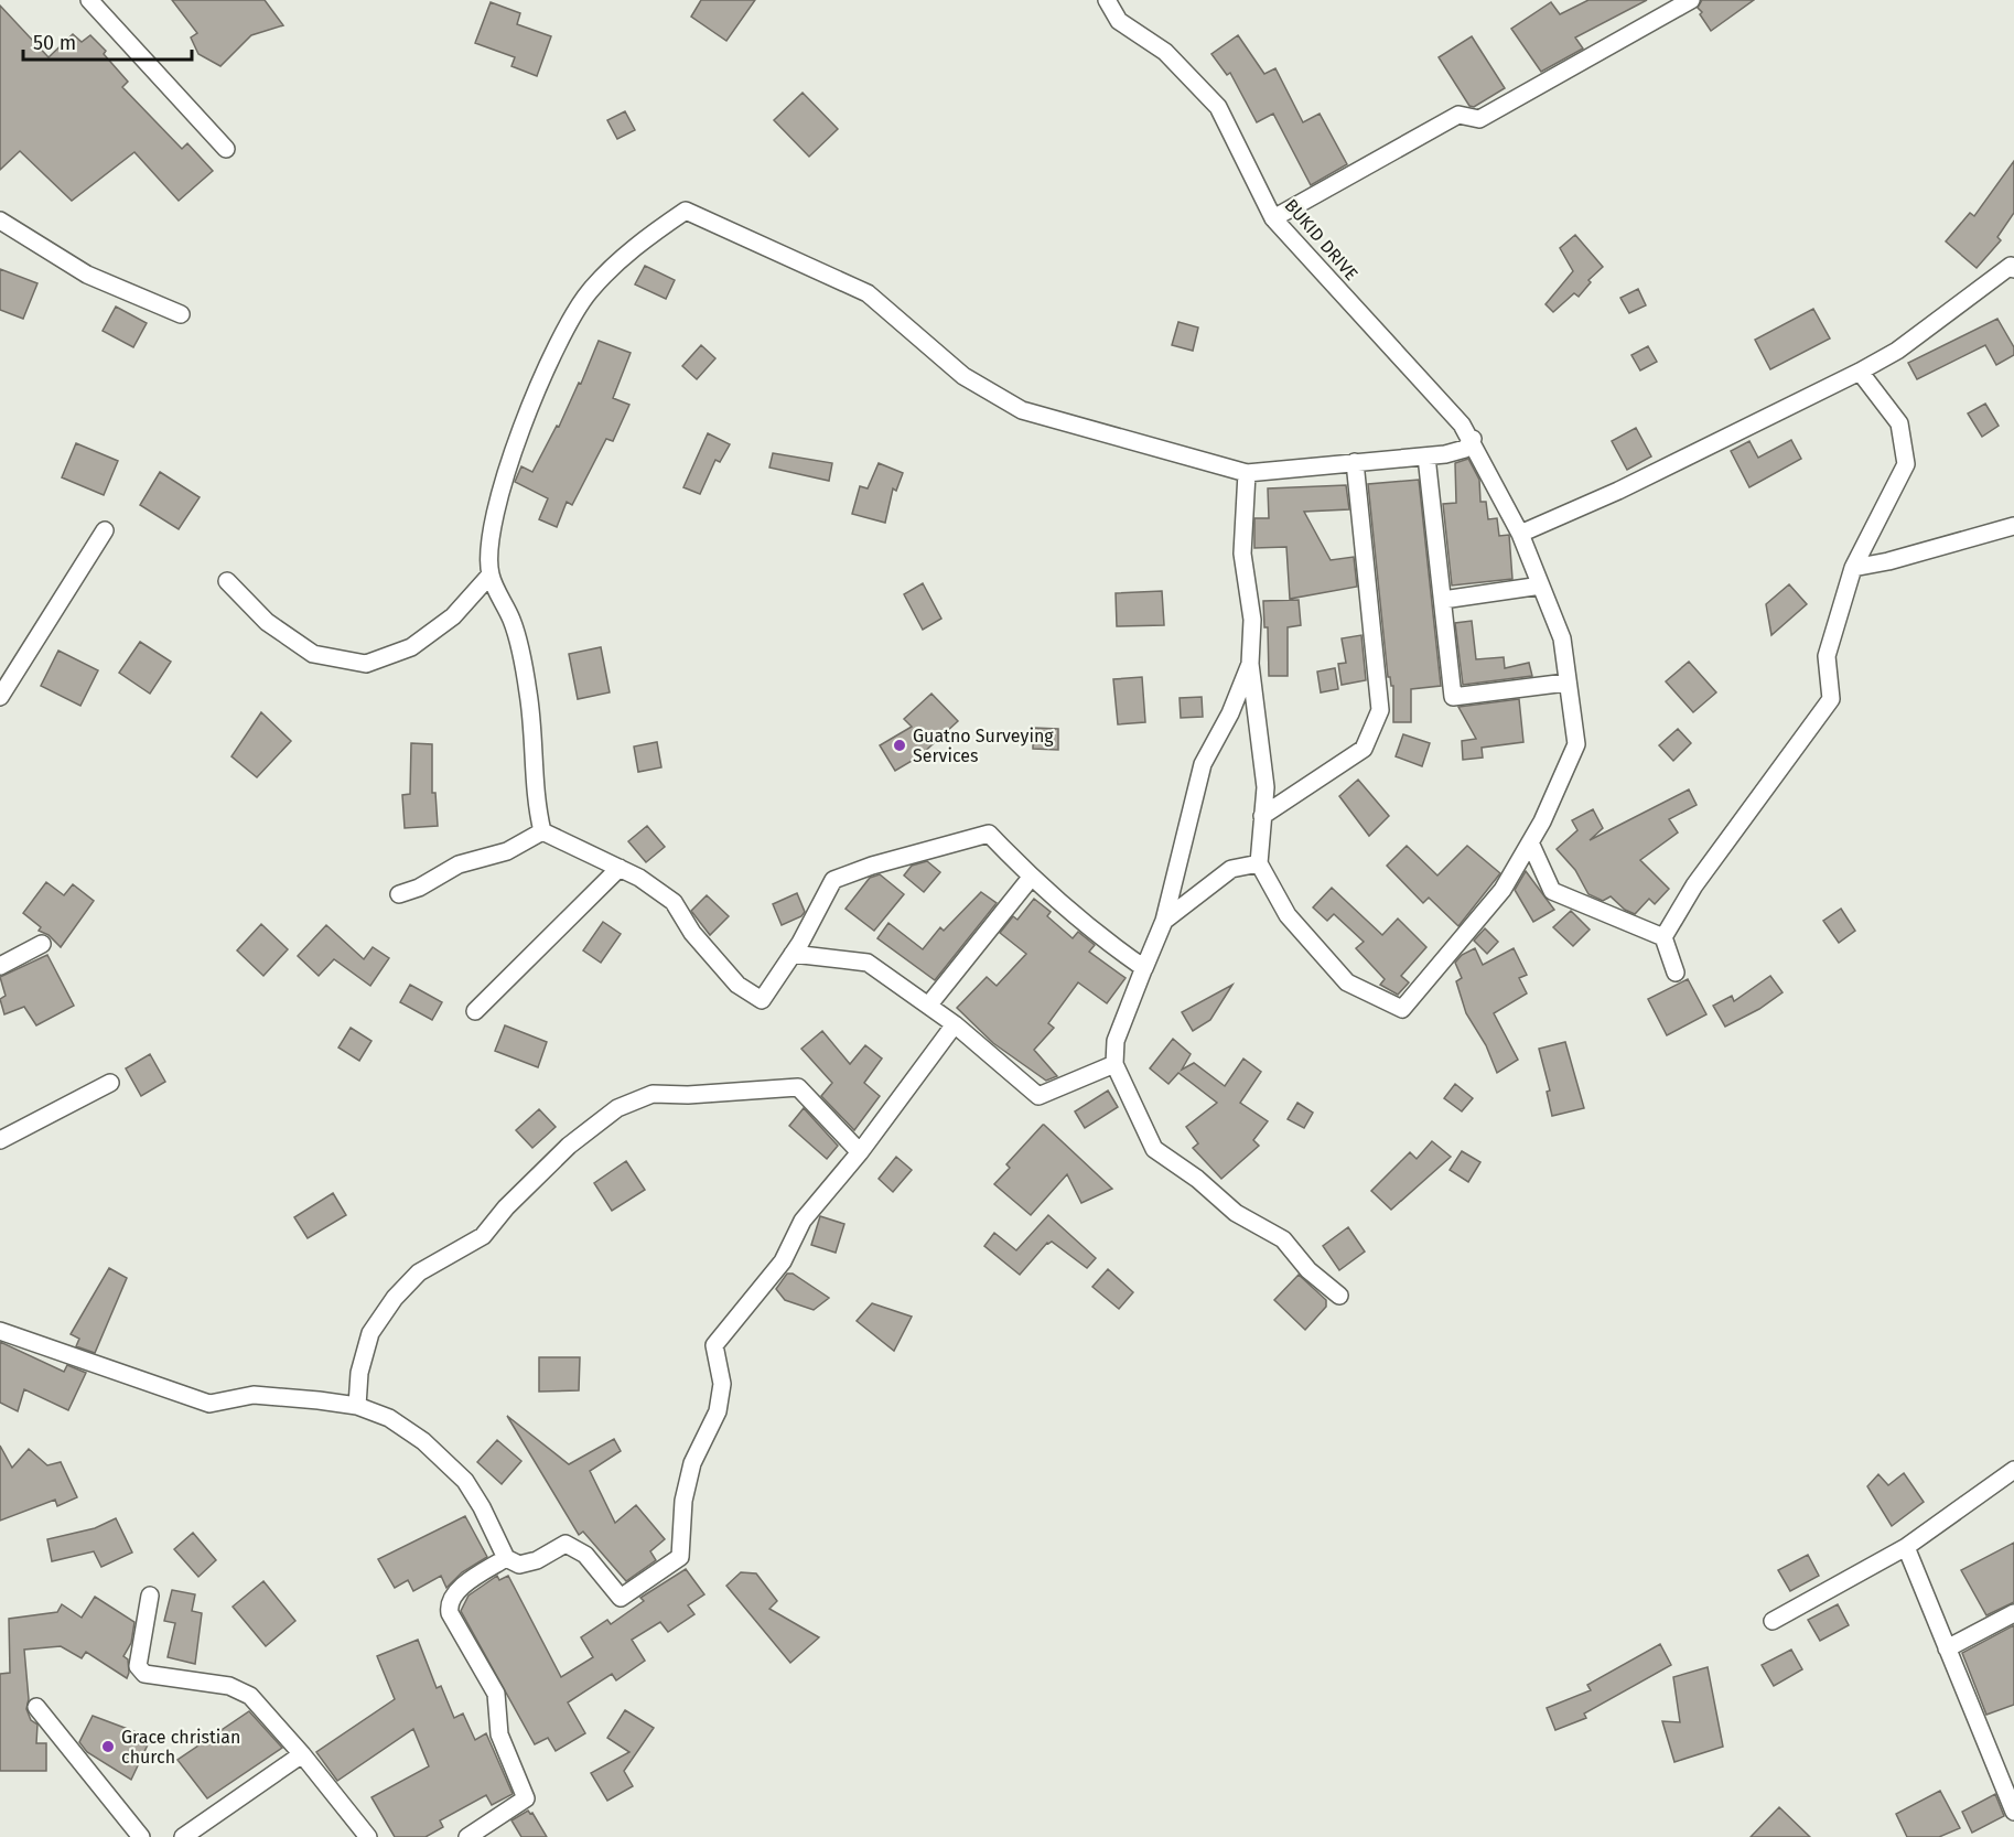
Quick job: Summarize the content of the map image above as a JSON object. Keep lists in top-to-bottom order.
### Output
{
  "streets": {
    "street": ["BUKID DRIVE"]
  },
  "places": ["Guatno Surveying Services", "Grace christian church"],
  "scale_bar": "50 m"
}
